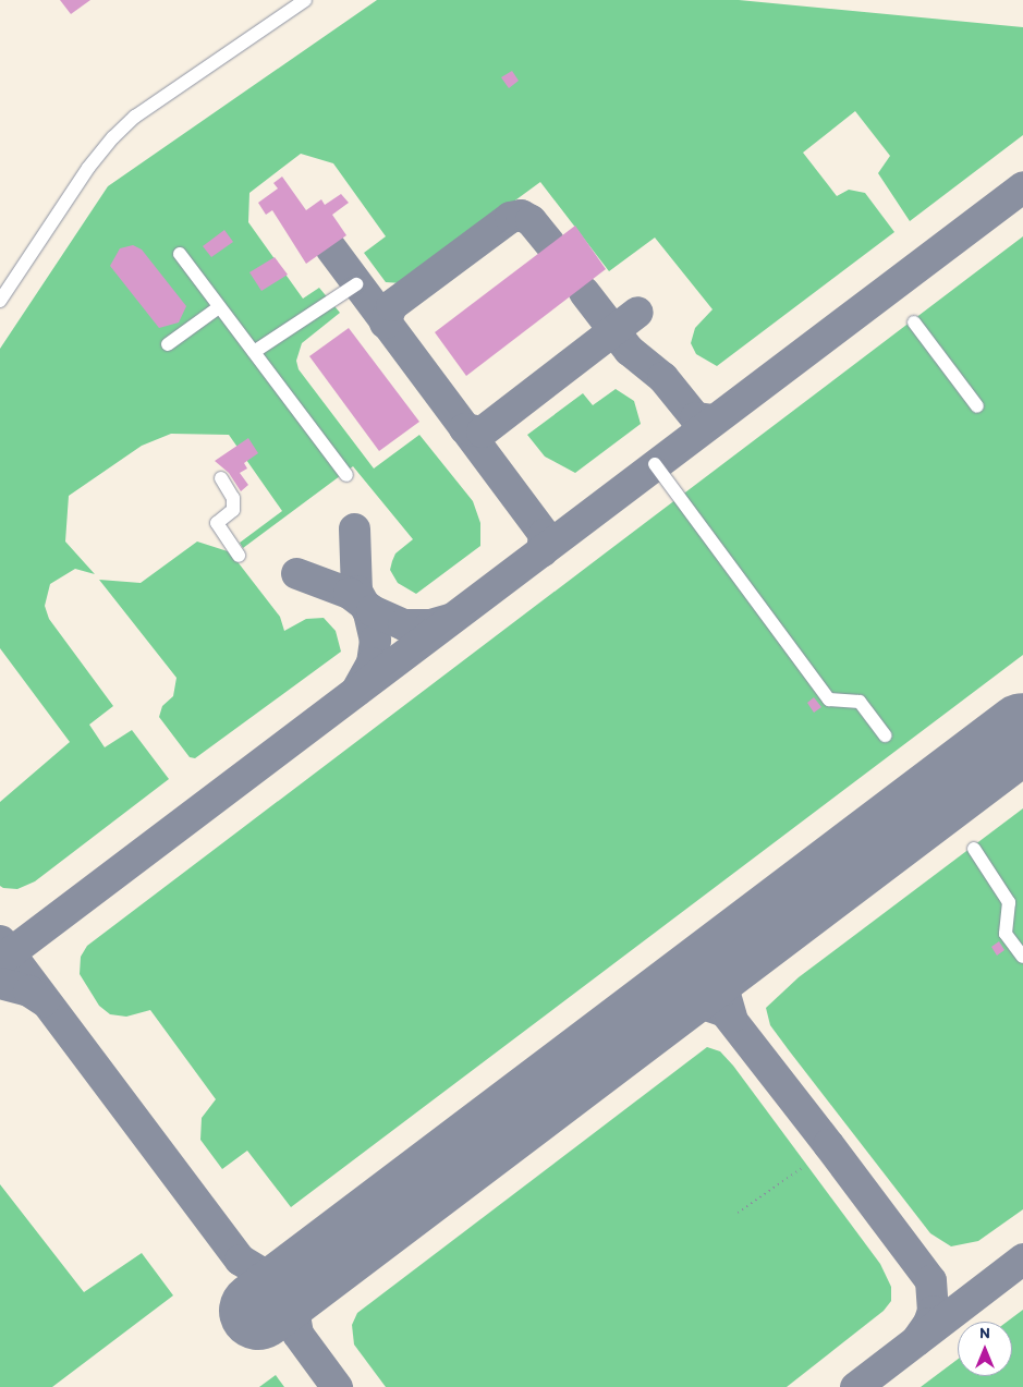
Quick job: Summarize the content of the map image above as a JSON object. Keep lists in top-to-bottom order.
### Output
{
  "north": "top"
}
